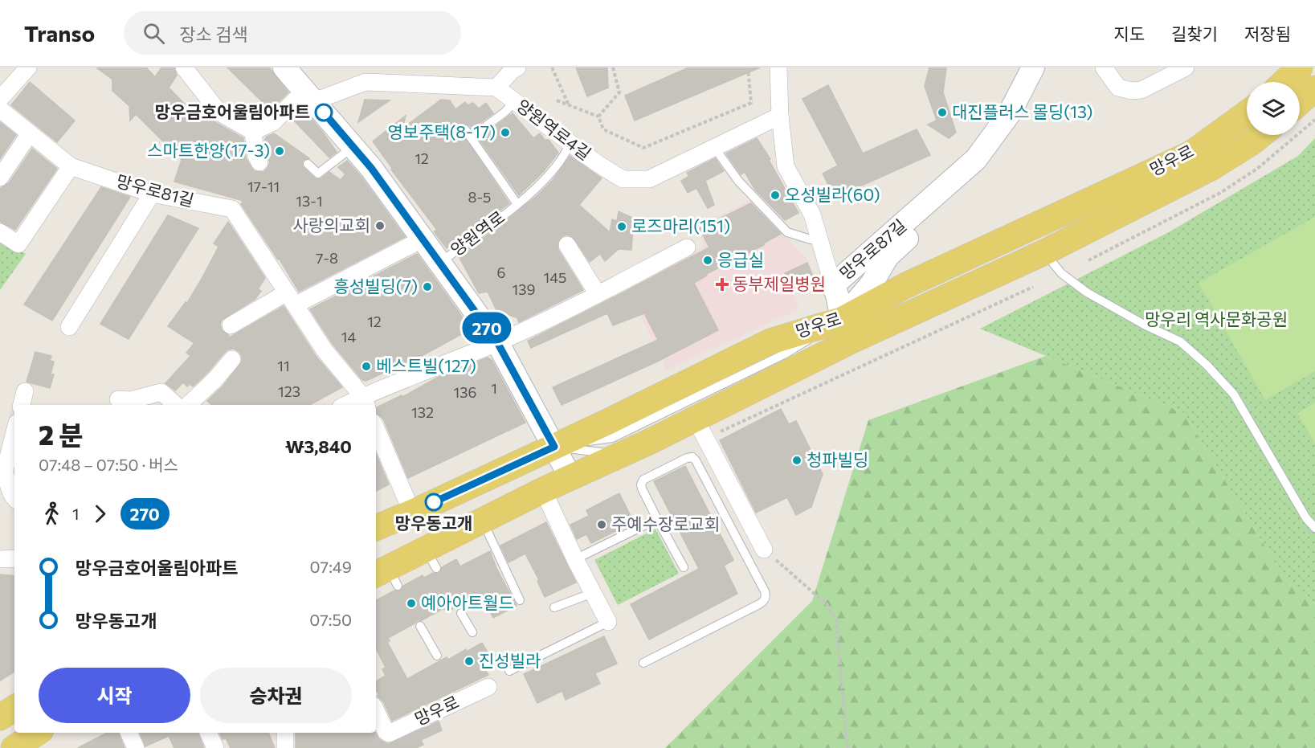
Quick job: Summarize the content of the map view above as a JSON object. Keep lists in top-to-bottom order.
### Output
{
  "streets": {
    "main road": ["망우로"],
    "street": [
      "양원역로4길",
      "망우로81길",
      "양원역로",
      "망우로87길"
    ]
  },
  "crossings": [
    ["양원역로4길", "양원역로"],
    ["망우로", "양원역로"],
    ["망우로", "망우로87길"]
  ],
  "parks": ["망우리 역사문화공원"],
  "places": {
    "other": [
      "망우금호어울림아파트",
      "대진플러스 몰딩(13)",
      "영보주택(8-17)",
      "스마트한양(17-3)",
      "오성빌라(60)",
      "사랑의교회",
      "로즈마리(151)",
      "응급실",
      "흥성빌딩(7)",
      "베스트빌(127)",
      "청파빌딩",
      "망우동고개",
      "주예수장로교회",
      "예아아트월드",
      "진성빌라"
    ],
    "health": ["동부제일병원"]
  },
  "lines": ["bus line 270"],
  "house_numbers": [
    "12",
    "17-11",
    "8-5",
    "13-1",
    "7-8",
    "6",
    "145",
    "139",
    "12",
    "14",
    "11",
    "1",
    "123",
    "136",
    "132"
  ],
  "page": {
    "header": "Transo",
    "search": "장소 검색",
    "nav": ["지도", "길찾기", "저장됨"],
    "on_map": "270",
    "heading": ["2 분", "07:48 – 07:50 · 버스", "₩3,840"],
    "legs": ["1", "270"],
    "list": [
      {
        "name": "망우금호어울림아파트",
        "value": "07:49"
      },
      {
        "name": "망우동고개",
        "value": "07:50"
      }
    ],
    "buttons": ["시작", "승차권"]
  }
}
